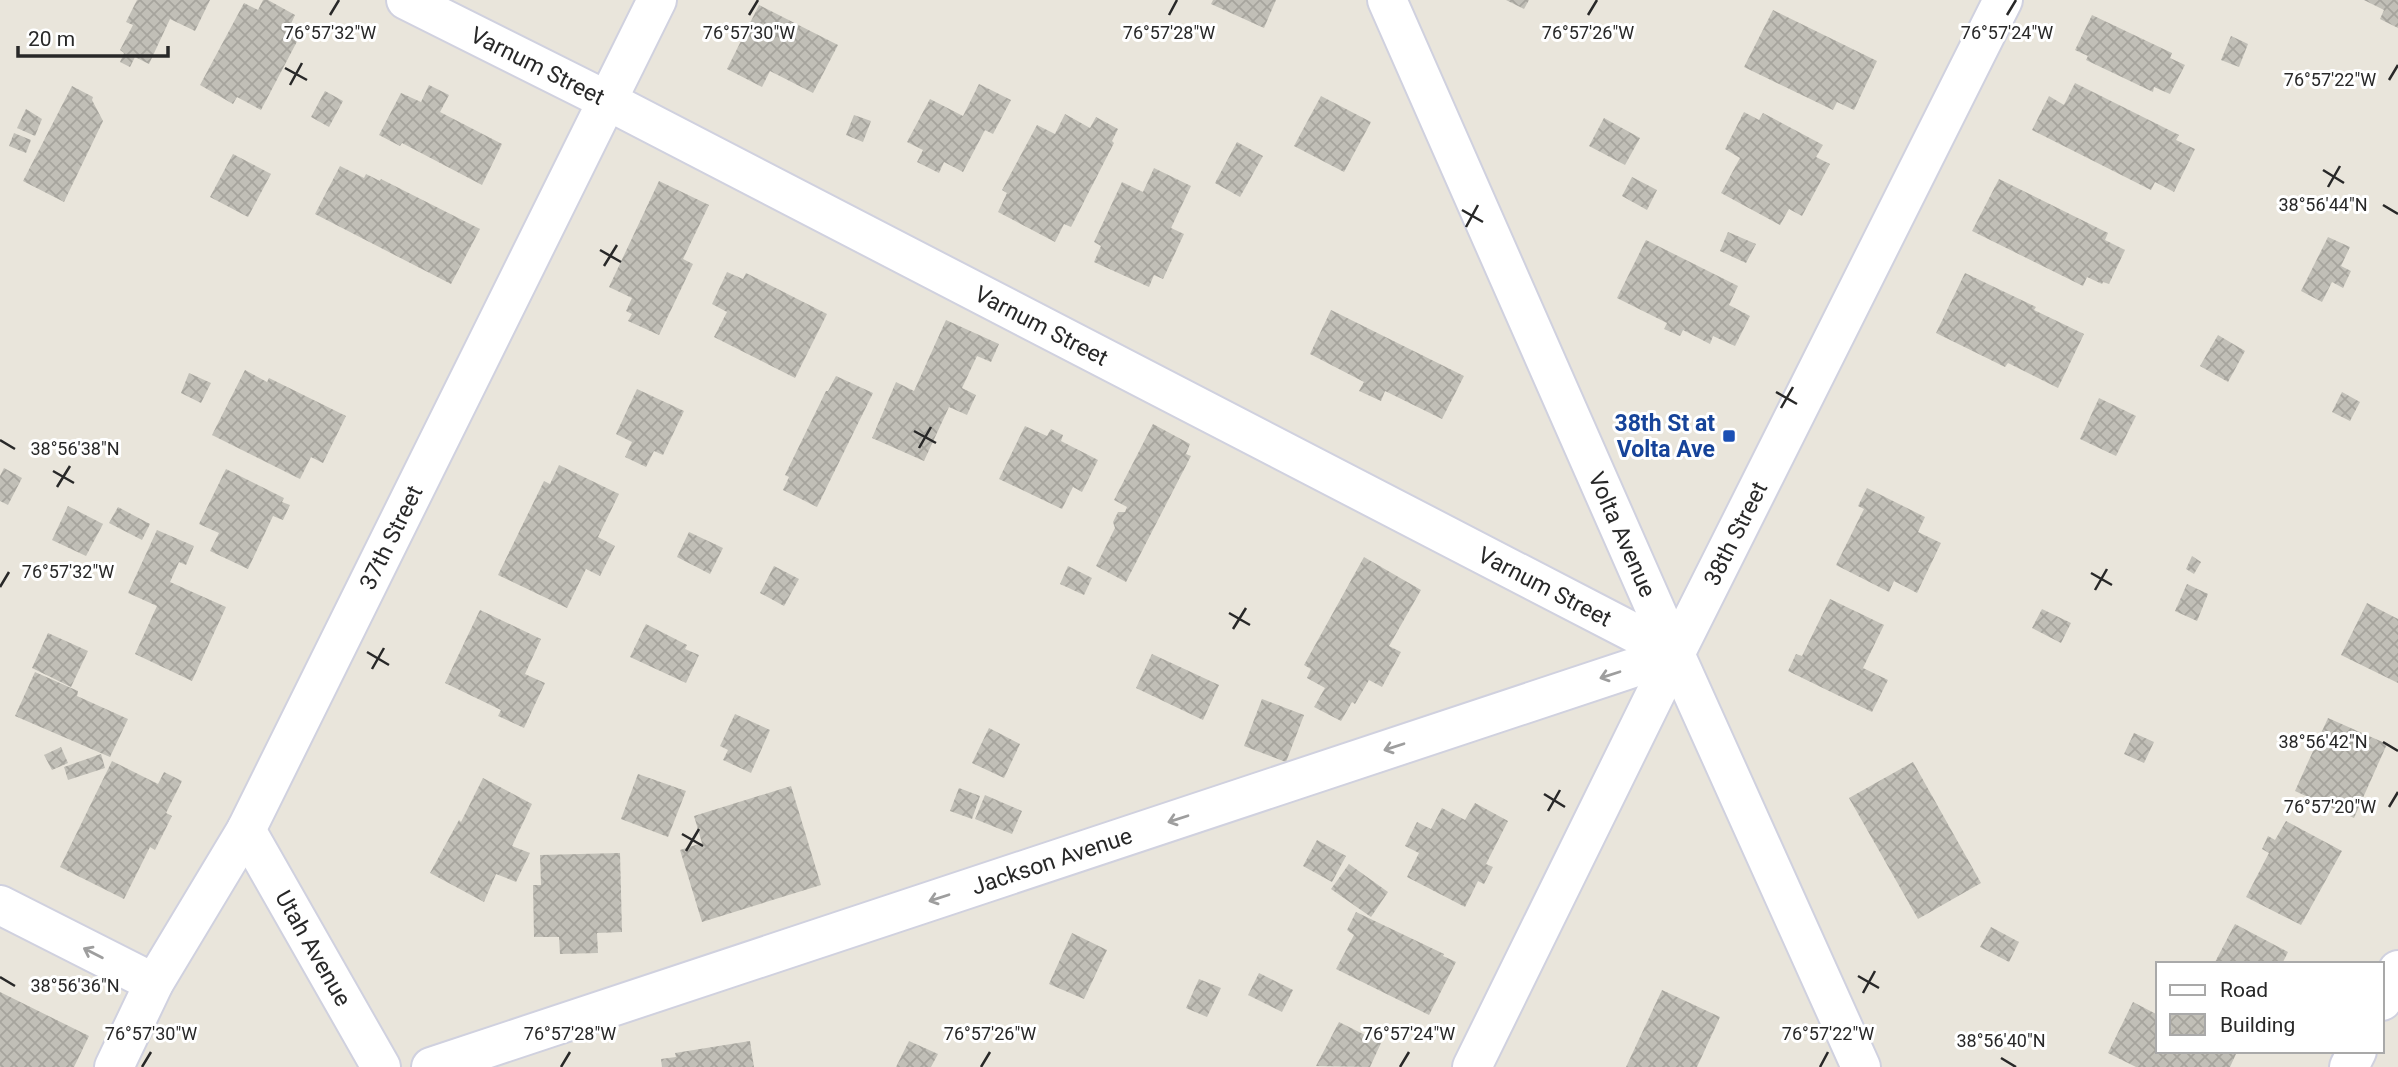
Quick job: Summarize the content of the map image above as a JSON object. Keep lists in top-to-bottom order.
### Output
{
  "streets": {
    "street": [
      "Varnum Street",
      "38th Street",
      "Volta Avenue",
      "37th Street",
      "Jackson Avenue",
      "Utah Avenue"
    ]
  },
  "crossings": [
    ["Varnum Street", "38th Street"],
    ["Varnum Street", "Volta Avenue"],
    ["Varnum Street", "37th Street"],
    ["Varnum Street", "Jackson Avenue"],
    ["38th Street", "Volta Avenue"],
    ["38th Street", "Jackson Avenue"],
    ["Volta Avenue", "Jackson Avenue"],
    ["37th Street", "Utah Avenue"]
  ],
  "one_way": ["Jackson Avenue"],
  "places": {
    "transit": ["38th St at Volta Ave"]
  },
  "legend": ["Road", "Building"],
  "scale_bar": "20 m",
  "coordinates": [
    "76°57'32\"W",
    "76°57'30\"W",
    "76°57'28\"W",
    "76°57'26\"W",
    "76°57'24\"W",
    "76°57'22\"W",
    "38°56'44\"N",
    "38°56'38\"N",
    "38°56'42\"N",
    "76°57'20\"W",
    "38°56'36\"N",
    "38°56'40\"N"
  ]
}
